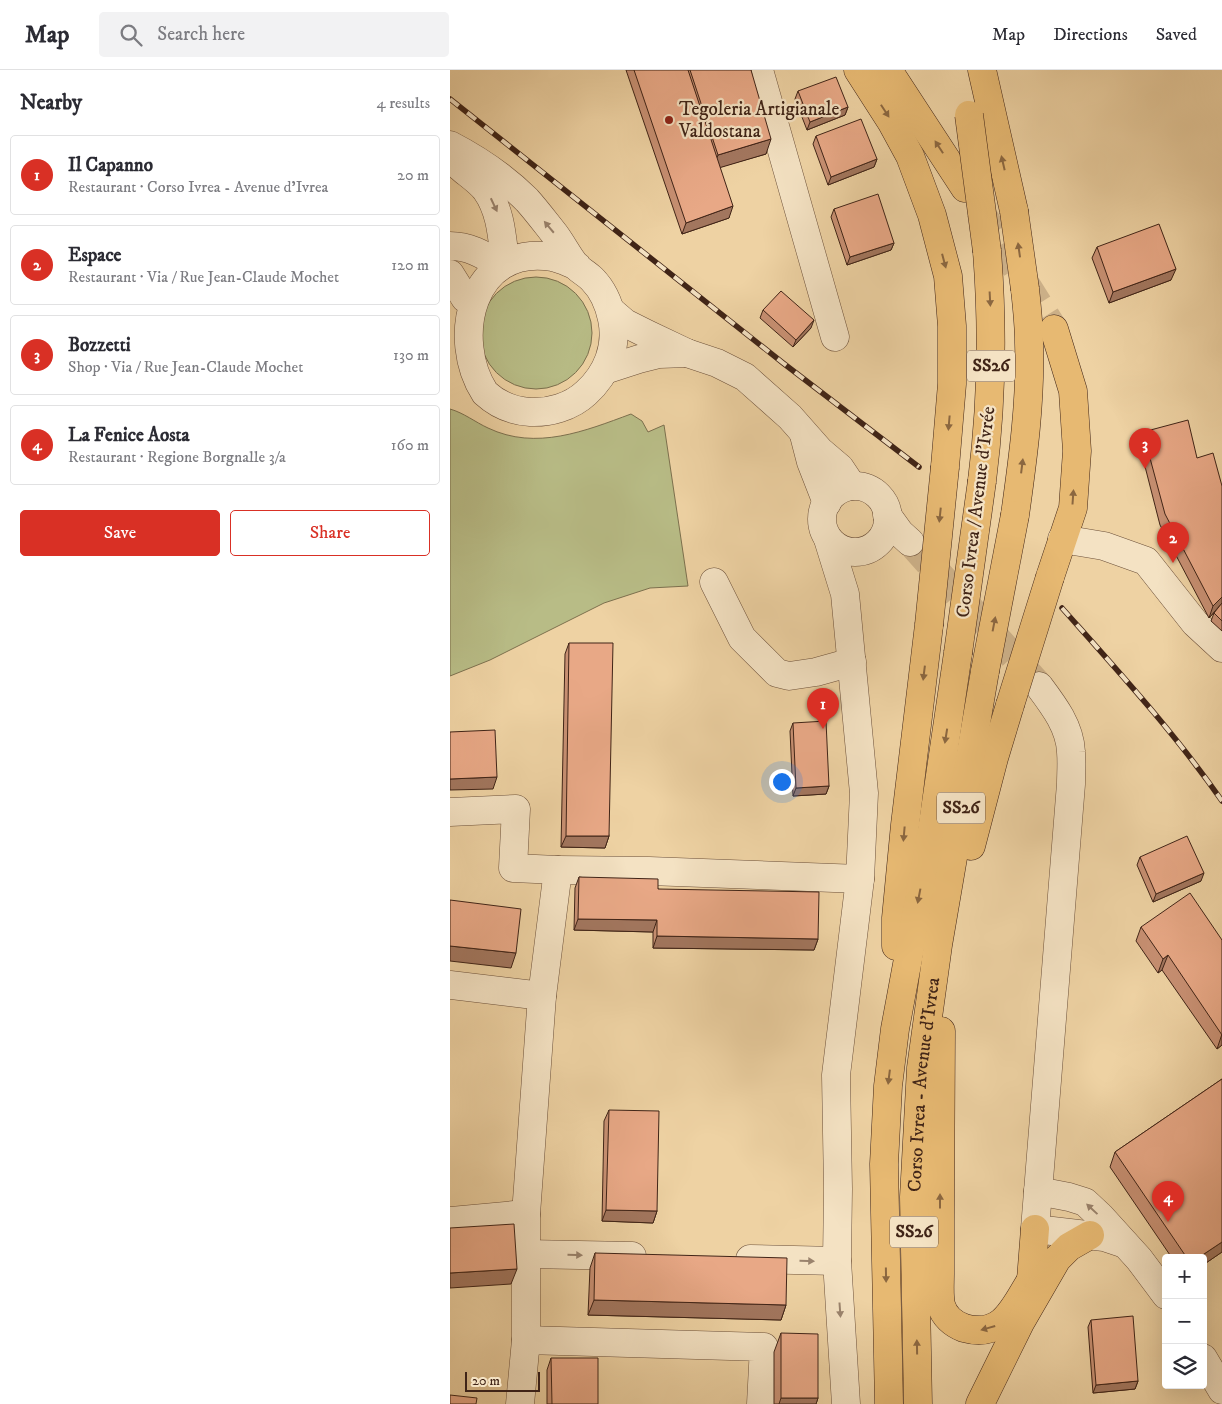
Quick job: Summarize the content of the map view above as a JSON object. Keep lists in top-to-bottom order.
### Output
{
  "streets": {
    "main road": ["SS26", "Corso Ivrea / Avenue d'Ivrée", "Corso Ivrea - Avenue d'Ivrea"]
  },
  "crossings": [
    ["Corso Ivrea / Avenue d'Ivrée", "Corso Ivrea - Avenue d'Ivrea"]
  ],
  "places": ["Tegoleria Artigianale Valdostana"],
  "scale_bar": "20 m",
  "page": {
    "header": "Map",
    "search": "Search here",
    "nav": ["Map", "Directions", "Saved"],
    "heading": ["Nearby", "4 results"],
    "list": [
      {
        "mark": "1",
        "name": "Il Capanno",
        "note": "Restaurant · Corso Ivrea - Avenue d'Ivrea",
        "value": "20 m"
      },
      {
        "mark": "2",
        "name": "Espace",
        "note": "Restaurant · Via / Rue Jean-Claude Mochet",
        "value": "120 m"
      },
      {
        "mark": "3",
        "name": "Bozzetti",
        "note": "Shop · Via / Rue Jean-Claude Mochet",
        "value": "130 m"
      },
      {
        "mark": "4",
        "name": "La Fenice Aosta",
        "note": "Restaurant · Regione Borgnalle 3/a",
        "value": "160 m"
      }
    ],
    "pins": [
      "3",
      "2",
      "1",
      "4"
    ],
    "buttons": ["Save", "Share"],
    "map_buttons": ["+", "−"],
    "scale": "20 m"
  }
}
